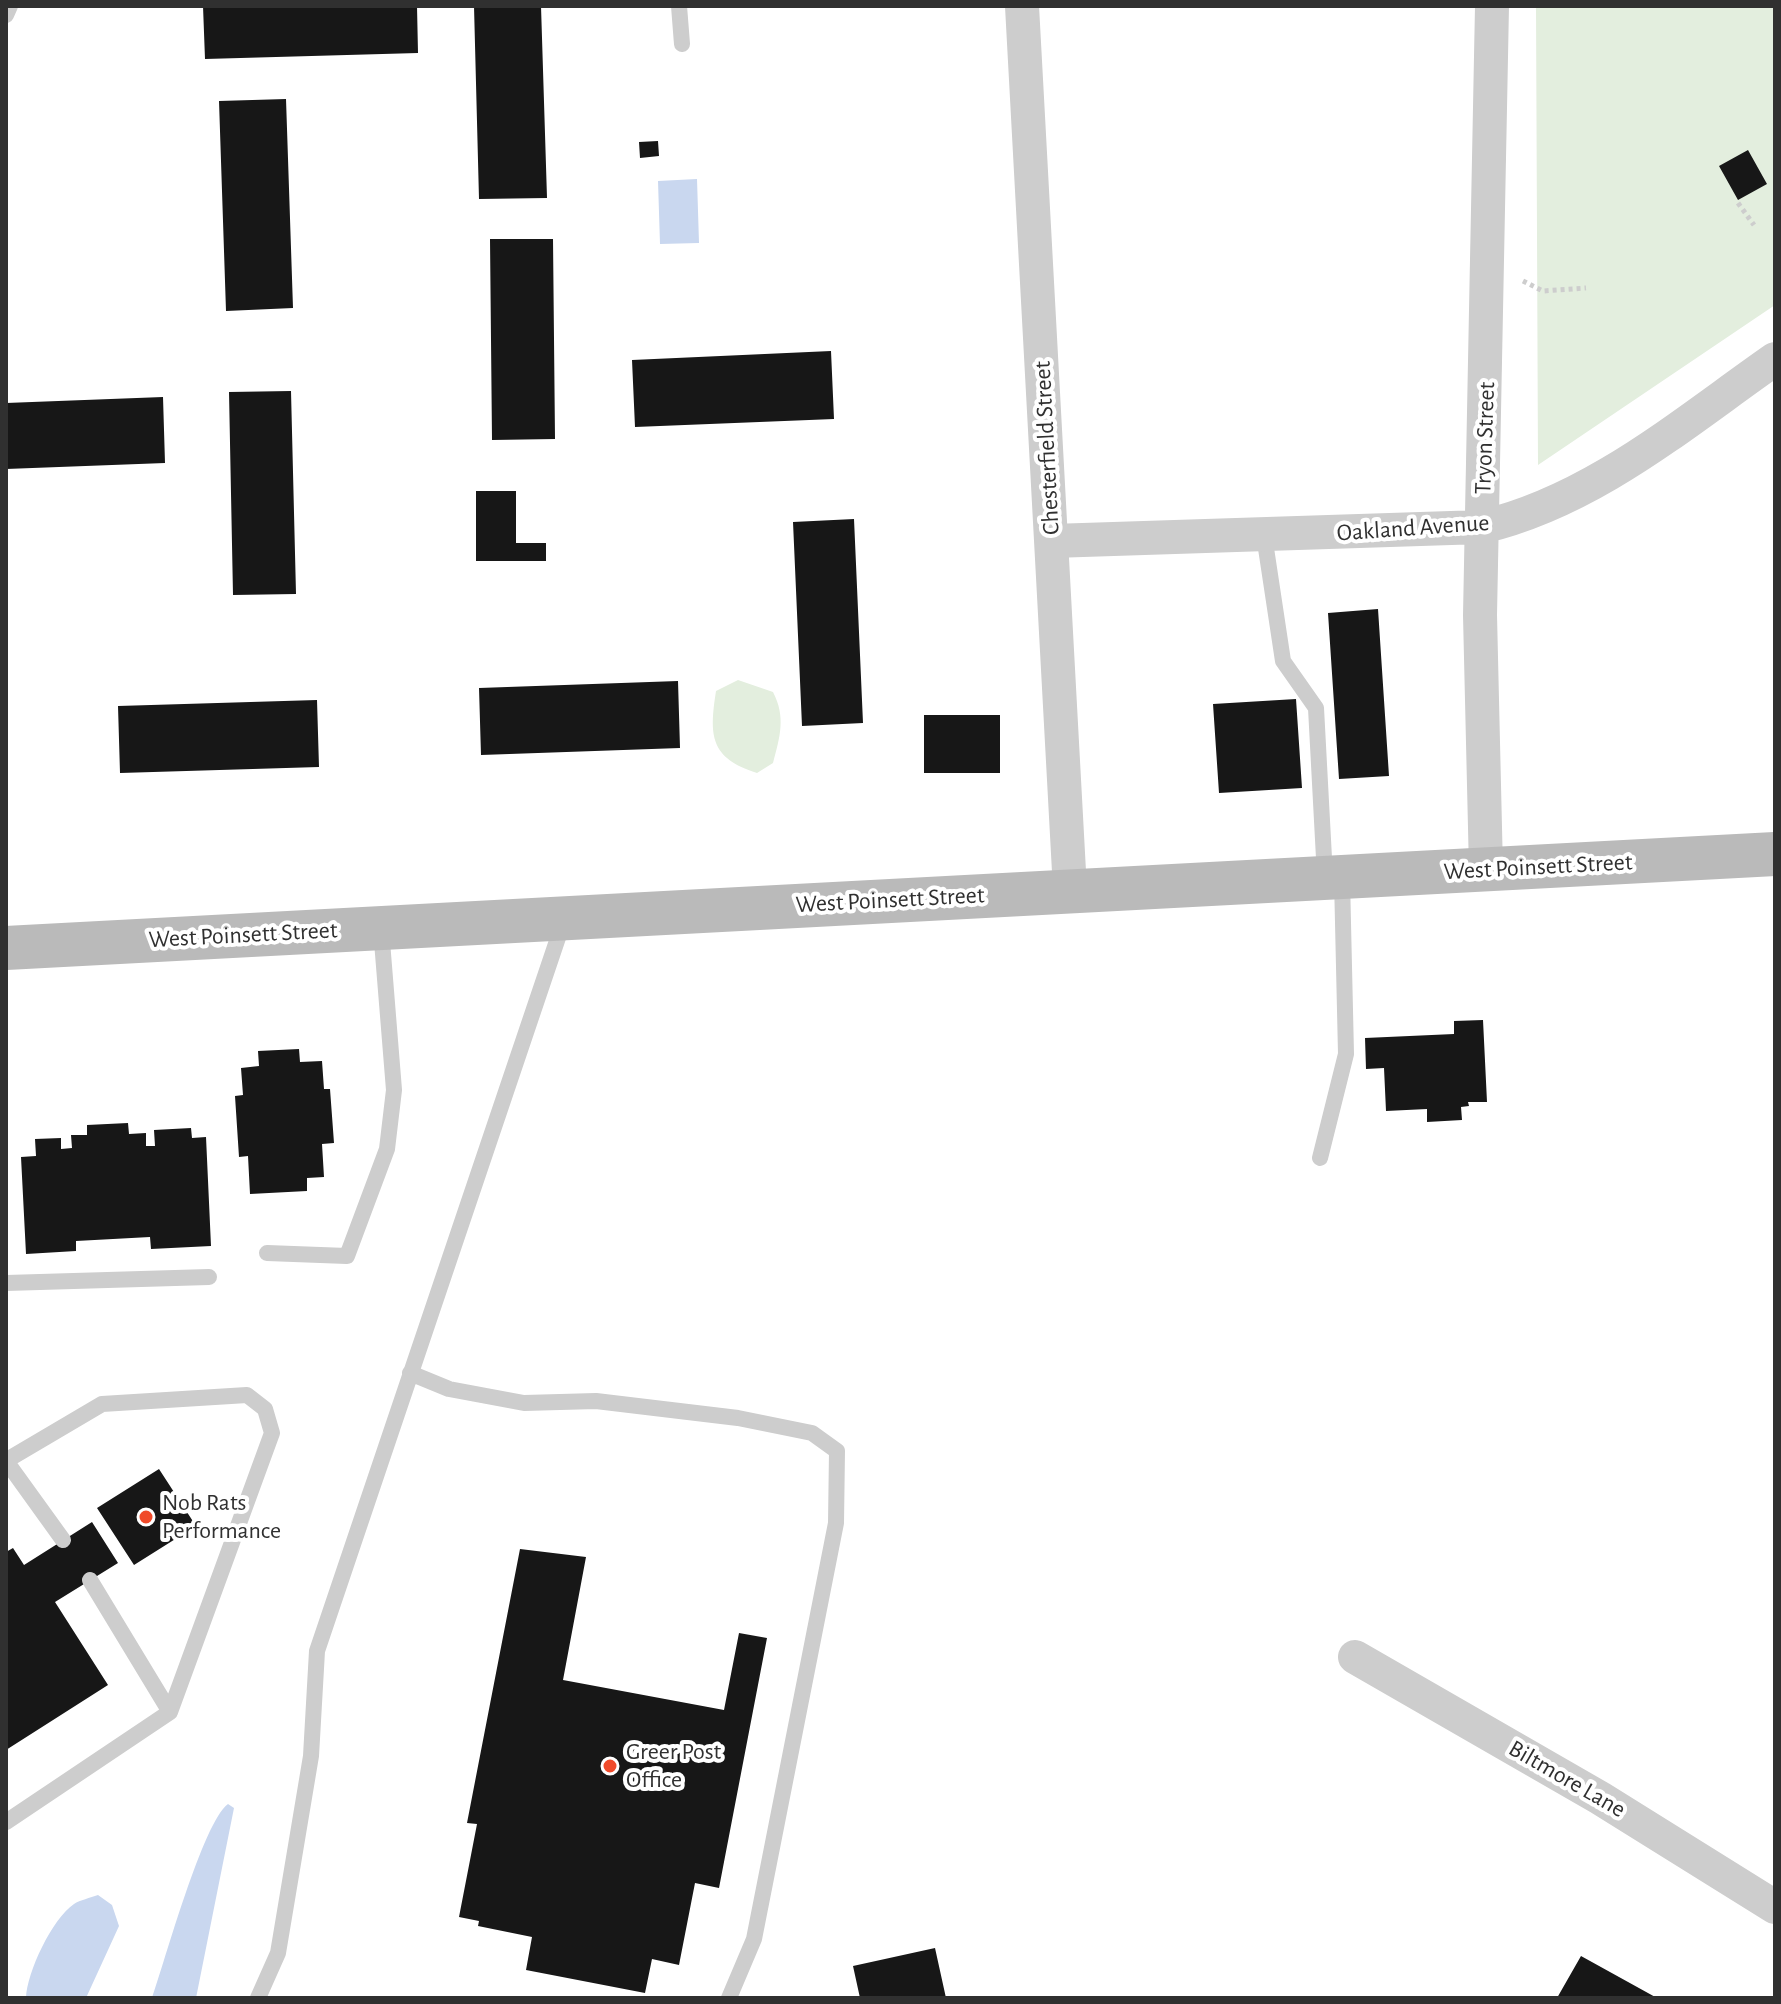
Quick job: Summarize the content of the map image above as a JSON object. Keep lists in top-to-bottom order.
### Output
{
  "streets": {
    "main road": ["West Poinsett Street"],
    "street": [
      "Tryon Street",
      "Chesterfield Street",
      "Oakland Avenue",
      "Biltmore Lane"
    ]
  },
  "crossings": [
    ["Tryon Street", "Oakland Avenue"],
    ["Tryon Street", "West Poinsett Street"],
    ["Chesterfield Street", "Oakland Avenue"],
    ["Chesterfield Street", "West Poinsett Street"]
  ],
  "places": ["Nob Rats Performance", "Greer Post Office"]
}
